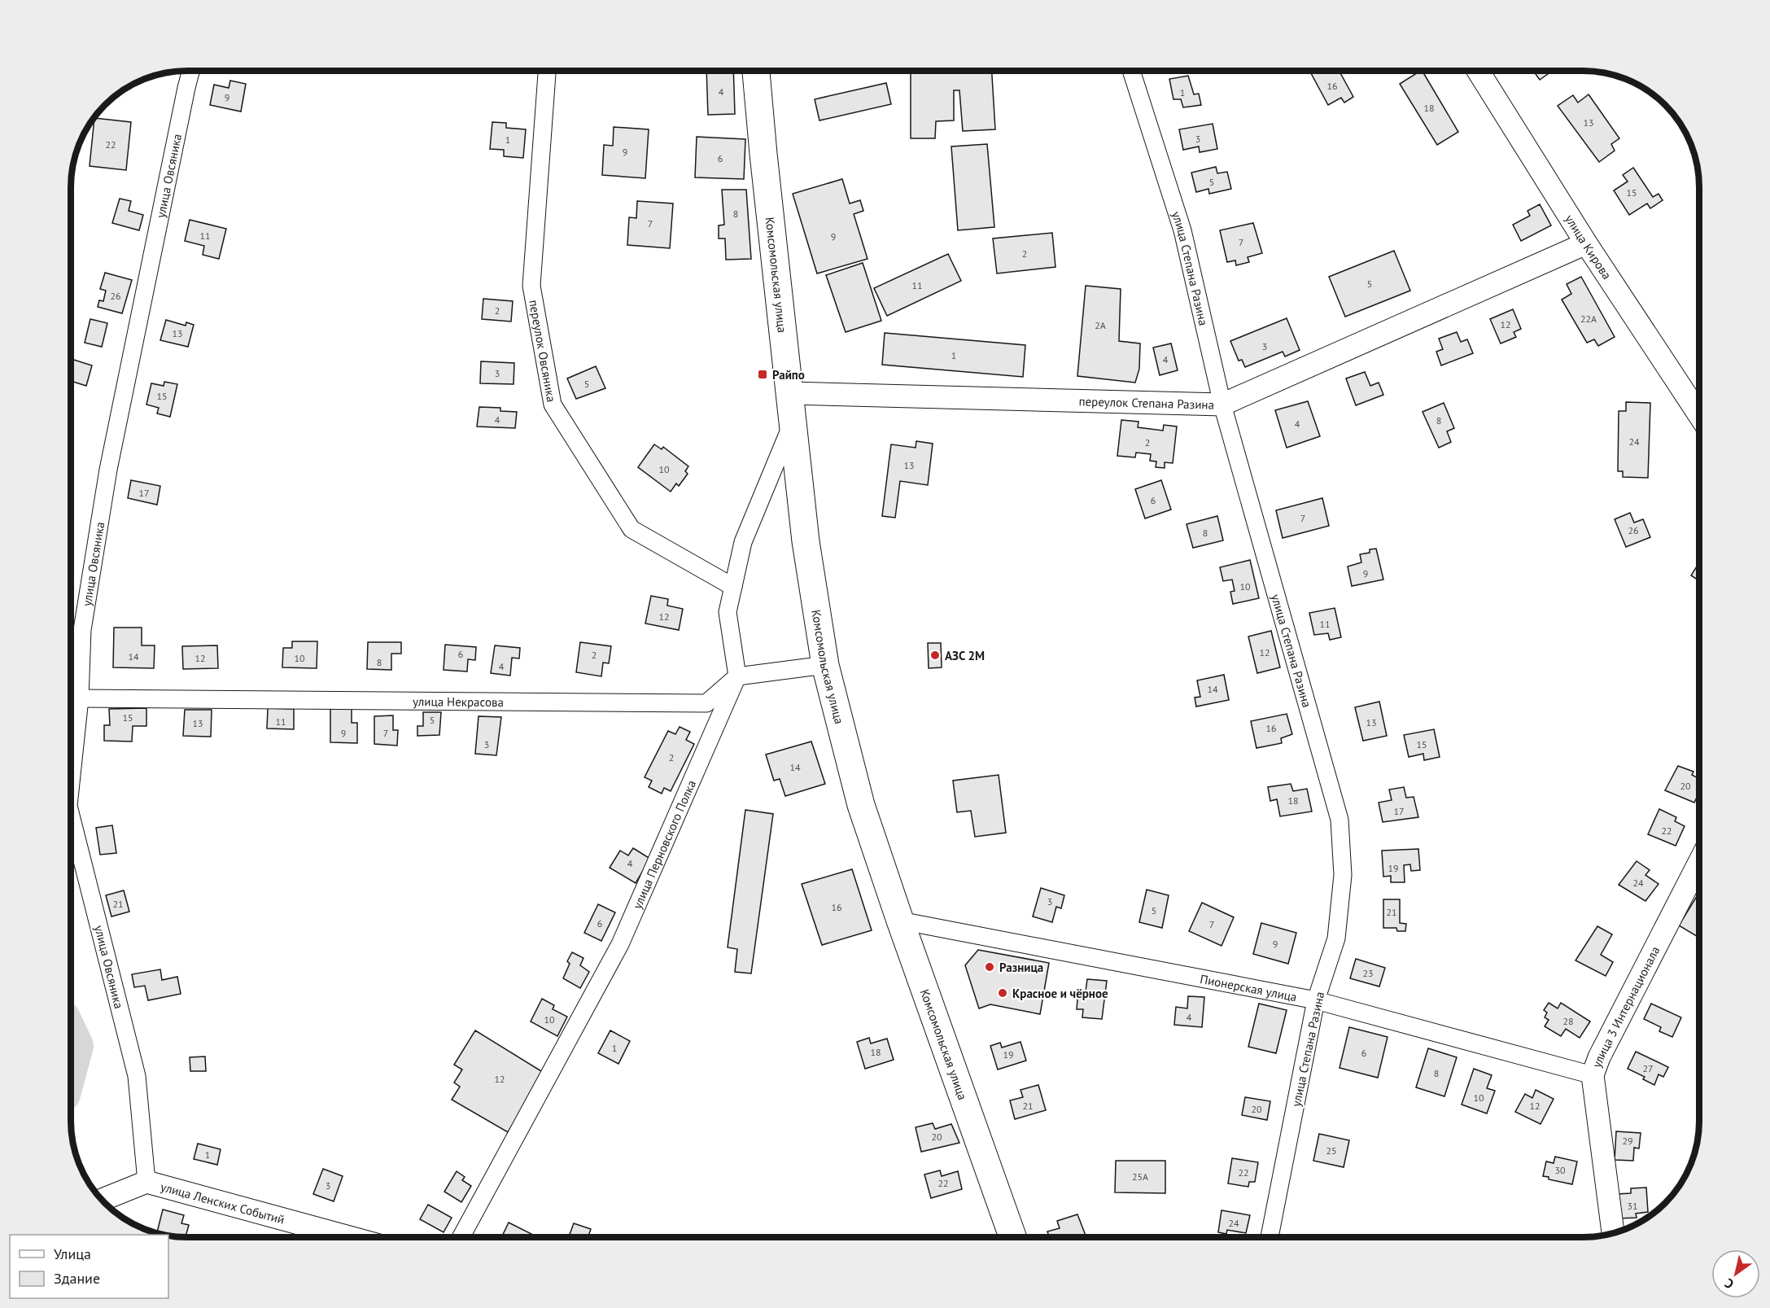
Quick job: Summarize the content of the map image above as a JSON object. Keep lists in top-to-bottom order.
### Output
{
  "streets": {
    "main road": ["Комсомольская улица"],
    "street": [
      "улица Овсяника",
      "улица Кирова",
      "улица Степана Разина",
      "переулок Овсяника",
      "переулок Степана Разина",
      "улица Некрасова",
      "улица Перновского Полка",
      "Пионерская улица",
      "улица 3 Интернационала",
      "улица Ленских Событий"
    ]
  },
  "crossings": [
    ["улица Овсяника", "улица Некрасова"],
    ["улица Овсяника", "улица Ленских Событий"],
    ["улица Кирова", "переулок Степана Разина"],
    ["улица Степана Разина", "переулок Степана Разина"],
    ["улица Степана Разина", "Пионерская улица"],
    ["Комсомольская улица", "переулок Степана Разина"],
    ["Комсомольская улица", "Пионерская улица"],
    ["улица Некрасова", "улица Перновского Полка"],
    ["Пионерская улица", "улица 3 Интернационала"]
  ],
  "places": {
    "transit": ["Райпо"],
    "other": ["АЗС 2М", "Разница", "Красное и чёрное"]
  },
  "house_numbers": [
    "16",
    "4",
    "1",
    "9",
    "18",
    "13",
    "3",
    "1",
    "22",
    "9",
    "6",
    "5",
    "15",
    "8",
    "7",
    "11",
    "9",
    "7",
    "2",
    "5",
    "11",
    "26",
    "2",
    "22А",
    "12",
    "2А",
    "13",
    "3",
    "1",
    "4",
    "3",
    "5",
    "15",
    "4",
    "8",
    "4",
    "24",
    "2",
    "13",
    "10",
    "17",
    "6",
    "7",
    "26",
    "8",
    "9",
    "10",
    "12",
    "11",
    "12",
    "6",
    "2",
    "14",
    "12",
    "10",
    "8",
    "4",
    "14",
    "15",
    "5",
    "11",
    "13",
    "13",
    "16",
    "9",
    "7",
    "3",
    "15",
    "2",
    "14",
    "20",
    "18",
    "17",
    "22",
    "4",
    "19",
    "24",
    "3",
    "21",
    "16",
    "5",
    "21",
    "6",
    "7",
    "9",
    "23",
    "4",
    "10",
    "28",
    "1",
    "18",
    "6",
    "19",
    "27",
    "8",
    "12",
    "10",
    "21",
    "12",
    "20",
    "20",
    "29",
    "25",
    "1",
    "30",
    "22",
    "25А",
    "22",
    "3",
    "31",
    "24"
  ],
  "legend": ["Улица", "Здание"],
  "north": "bottom left"
}
